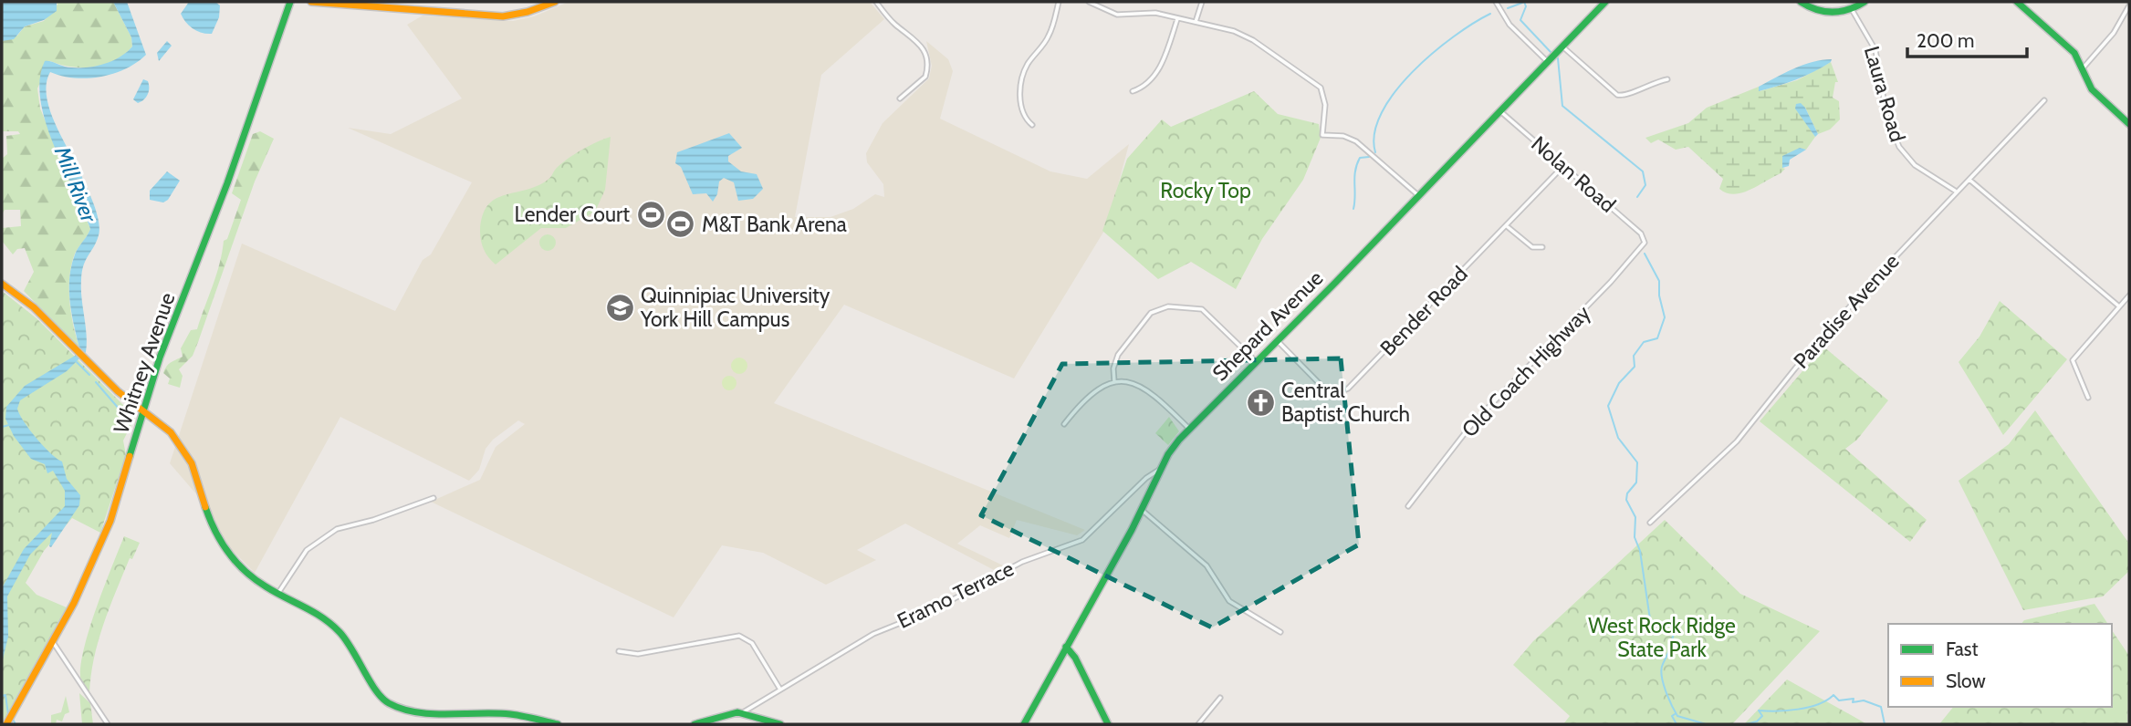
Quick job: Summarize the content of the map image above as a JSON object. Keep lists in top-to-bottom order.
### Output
{
  "streets": {
    "main road": ["Shepard Avenue", "Whitney Avenue"],
    "street": [
      "Laura Road",
      "Nolan Road",
      "Bender Road",
      "Paradise Avenue",
      "Old Coach Highway",
      "Eramo Terrace"
    ]
  },
  "crossings": [
    ["Laura Road", "Paradise Avenue"],
    ["Nolan Road", "Bender Road"],
    ["Nolan Road", "Shepard Avenue"],
    ["Nolan Road", "Old Coach Highway"],
    ["Bender Road", "Shepard Avenue"],
    ["Shepard Avenue", "Eramo Terrace"]
  ],
  "water": ["Mill River"],
  "parks": ["Rocky Top", "West Rock Ridge State Park"],
  "places": {
    "sports": ["Lender Court", "M&T Bank Arena"],
    "school or university": ["Quinnipiac University York Hill Campus"],
    "church": ["Central Baptist Church"]
  },
  "legend": ["Fast", "Slow"],
  "scale_bar": "200 m"
}
